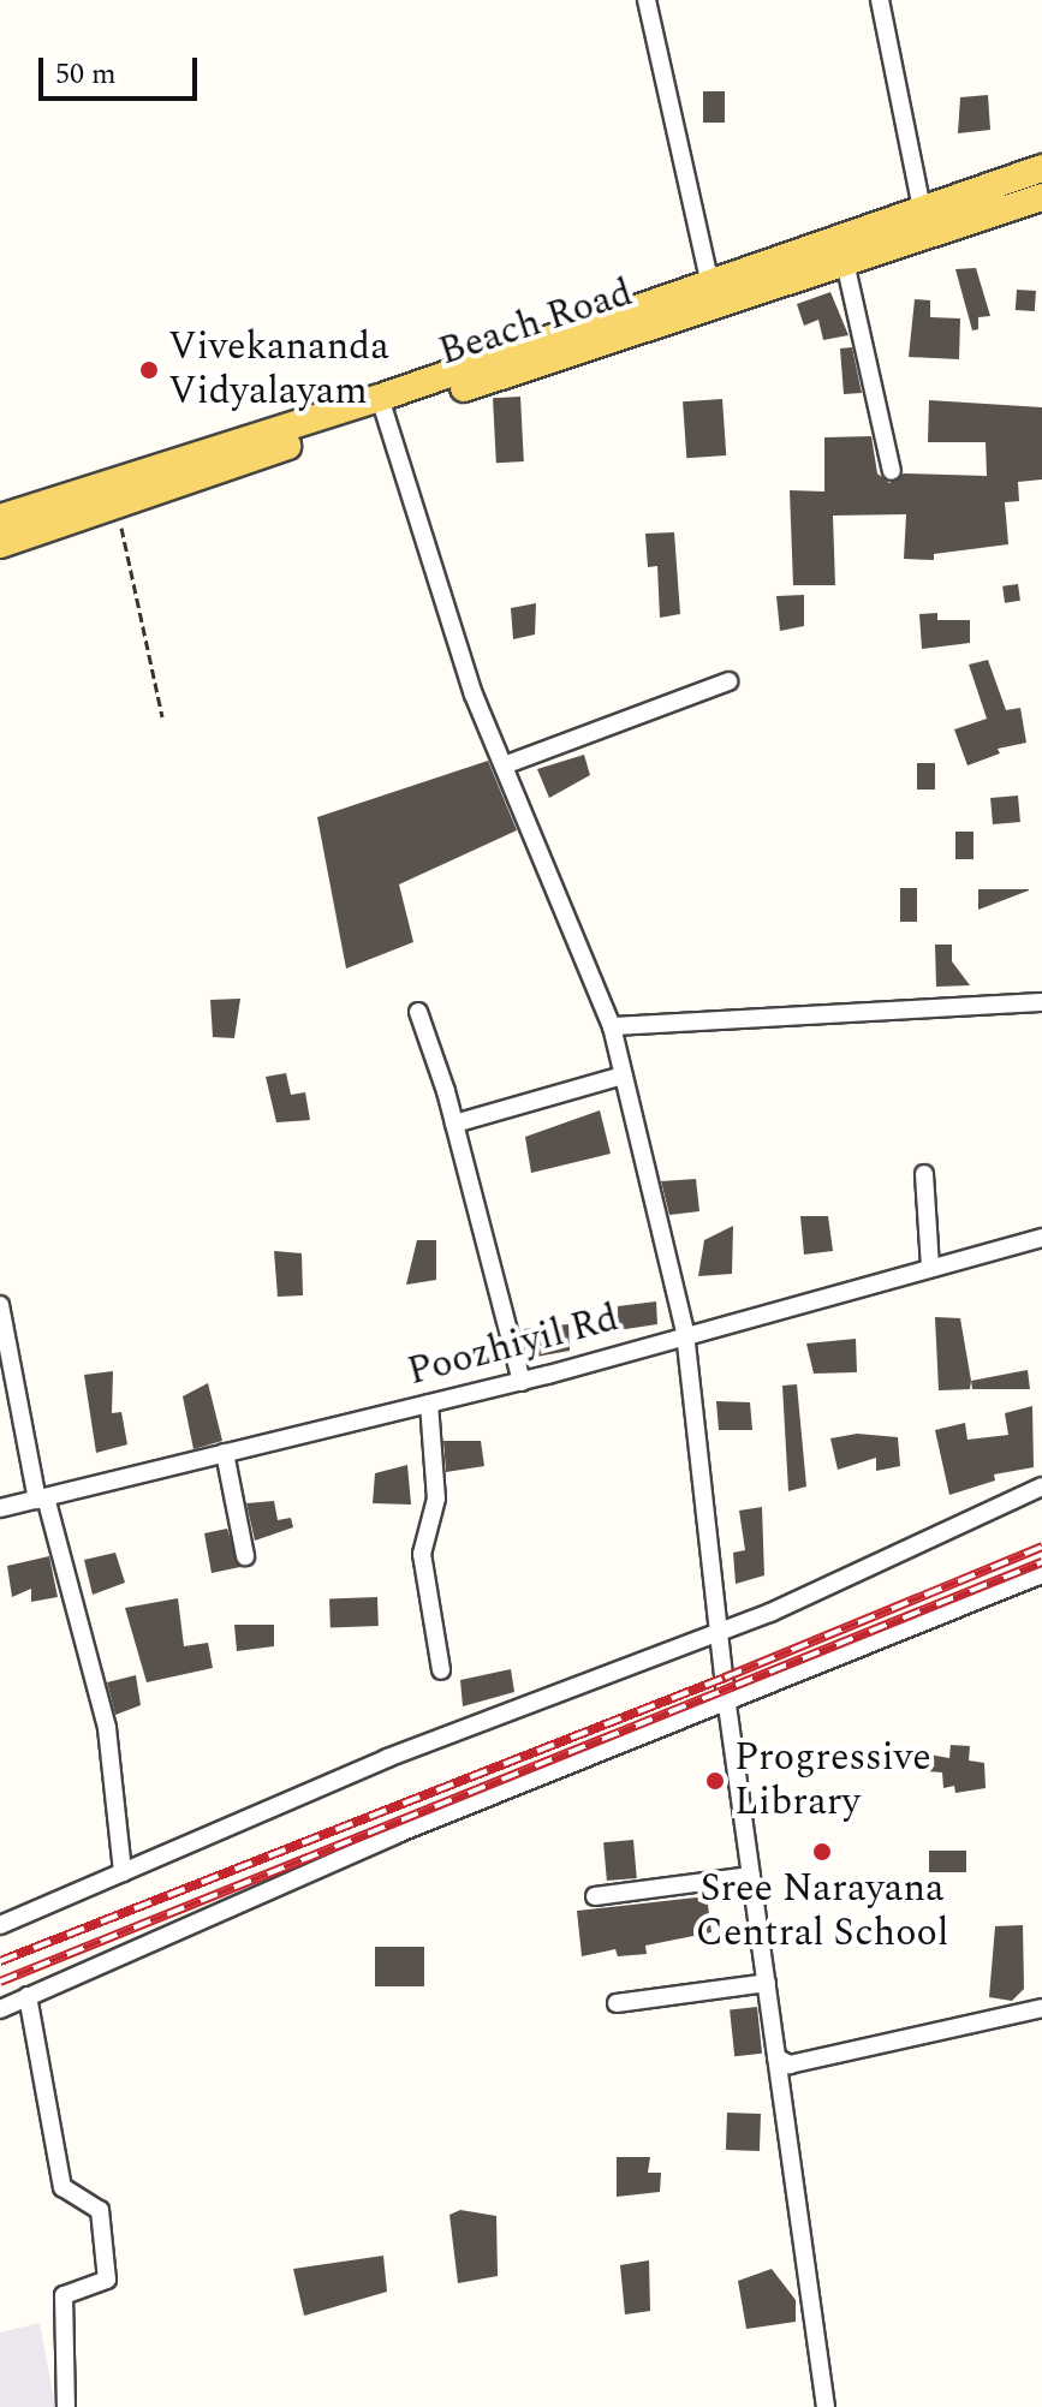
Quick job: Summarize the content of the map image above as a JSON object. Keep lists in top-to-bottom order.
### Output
{
  "streets": {
    "main road": ["Beach Road"],
    "street": ["Poozhiyil Rd"]
  },
  "places": ["Vivekananda Vidyalayam", "Progressive Library", "Sree Narayana Central School"],
  "scale_bar": "50 m"
}
